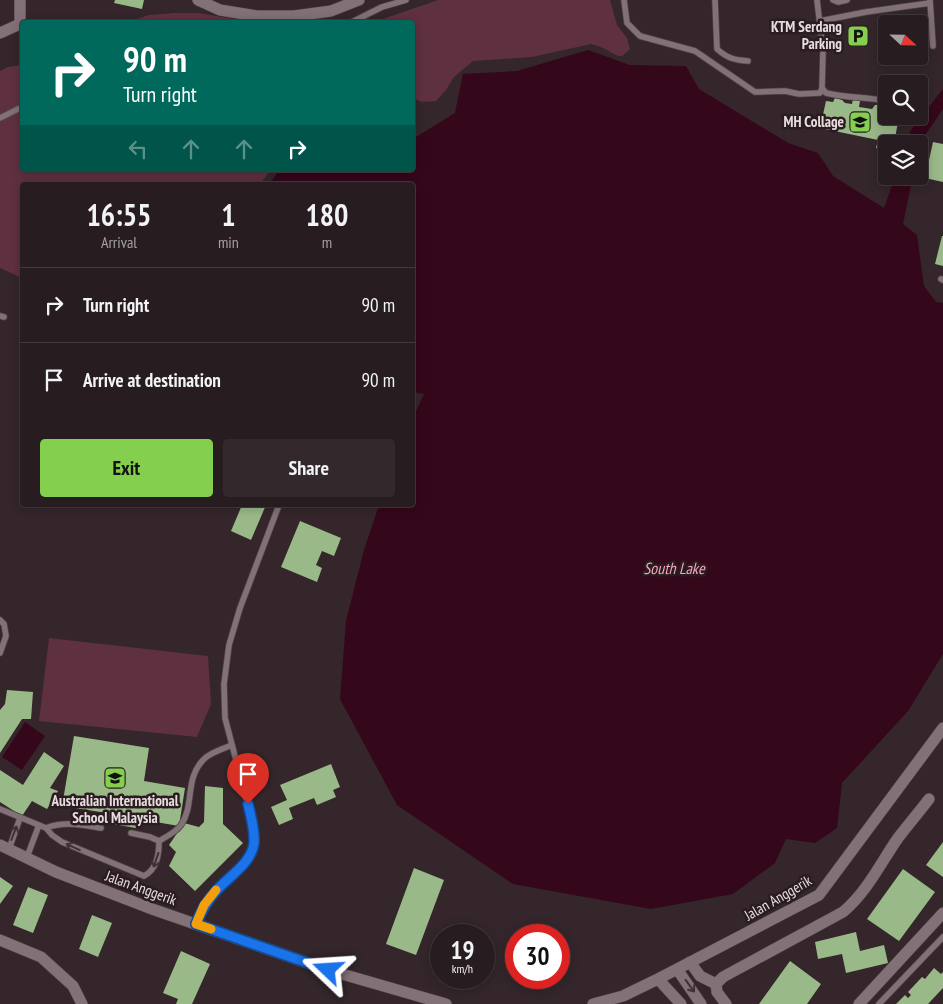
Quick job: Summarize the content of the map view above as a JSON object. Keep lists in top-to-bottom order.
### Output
{
  "streets": {
    "street": ["Jalan Anggerik"]
  },
  "water": ["South Lake"],
  "places": {
    "parking": ["KTM Serdang Parking"],
    "school or university": ["MH Collage", "Australian International School Malaysia"]
  },
  "north": "right",
  "page": {
    "turn": ["90 m", "Turn right"],
    "eta": [
      "16:55",
      "Arrival",
      "1",
      "min",
      "180",
      "m"
    ],
    "list": [
      {
        "name": "Turn right",
        "value": "90 m"
      },
      {
        "name": "Arrive at destination",
        "value": "90 m"
      }
    ],
    "buttons": ["Exit", "Share"],
    "speed": "19 km/h",
    "limit": "30"
  }
}
